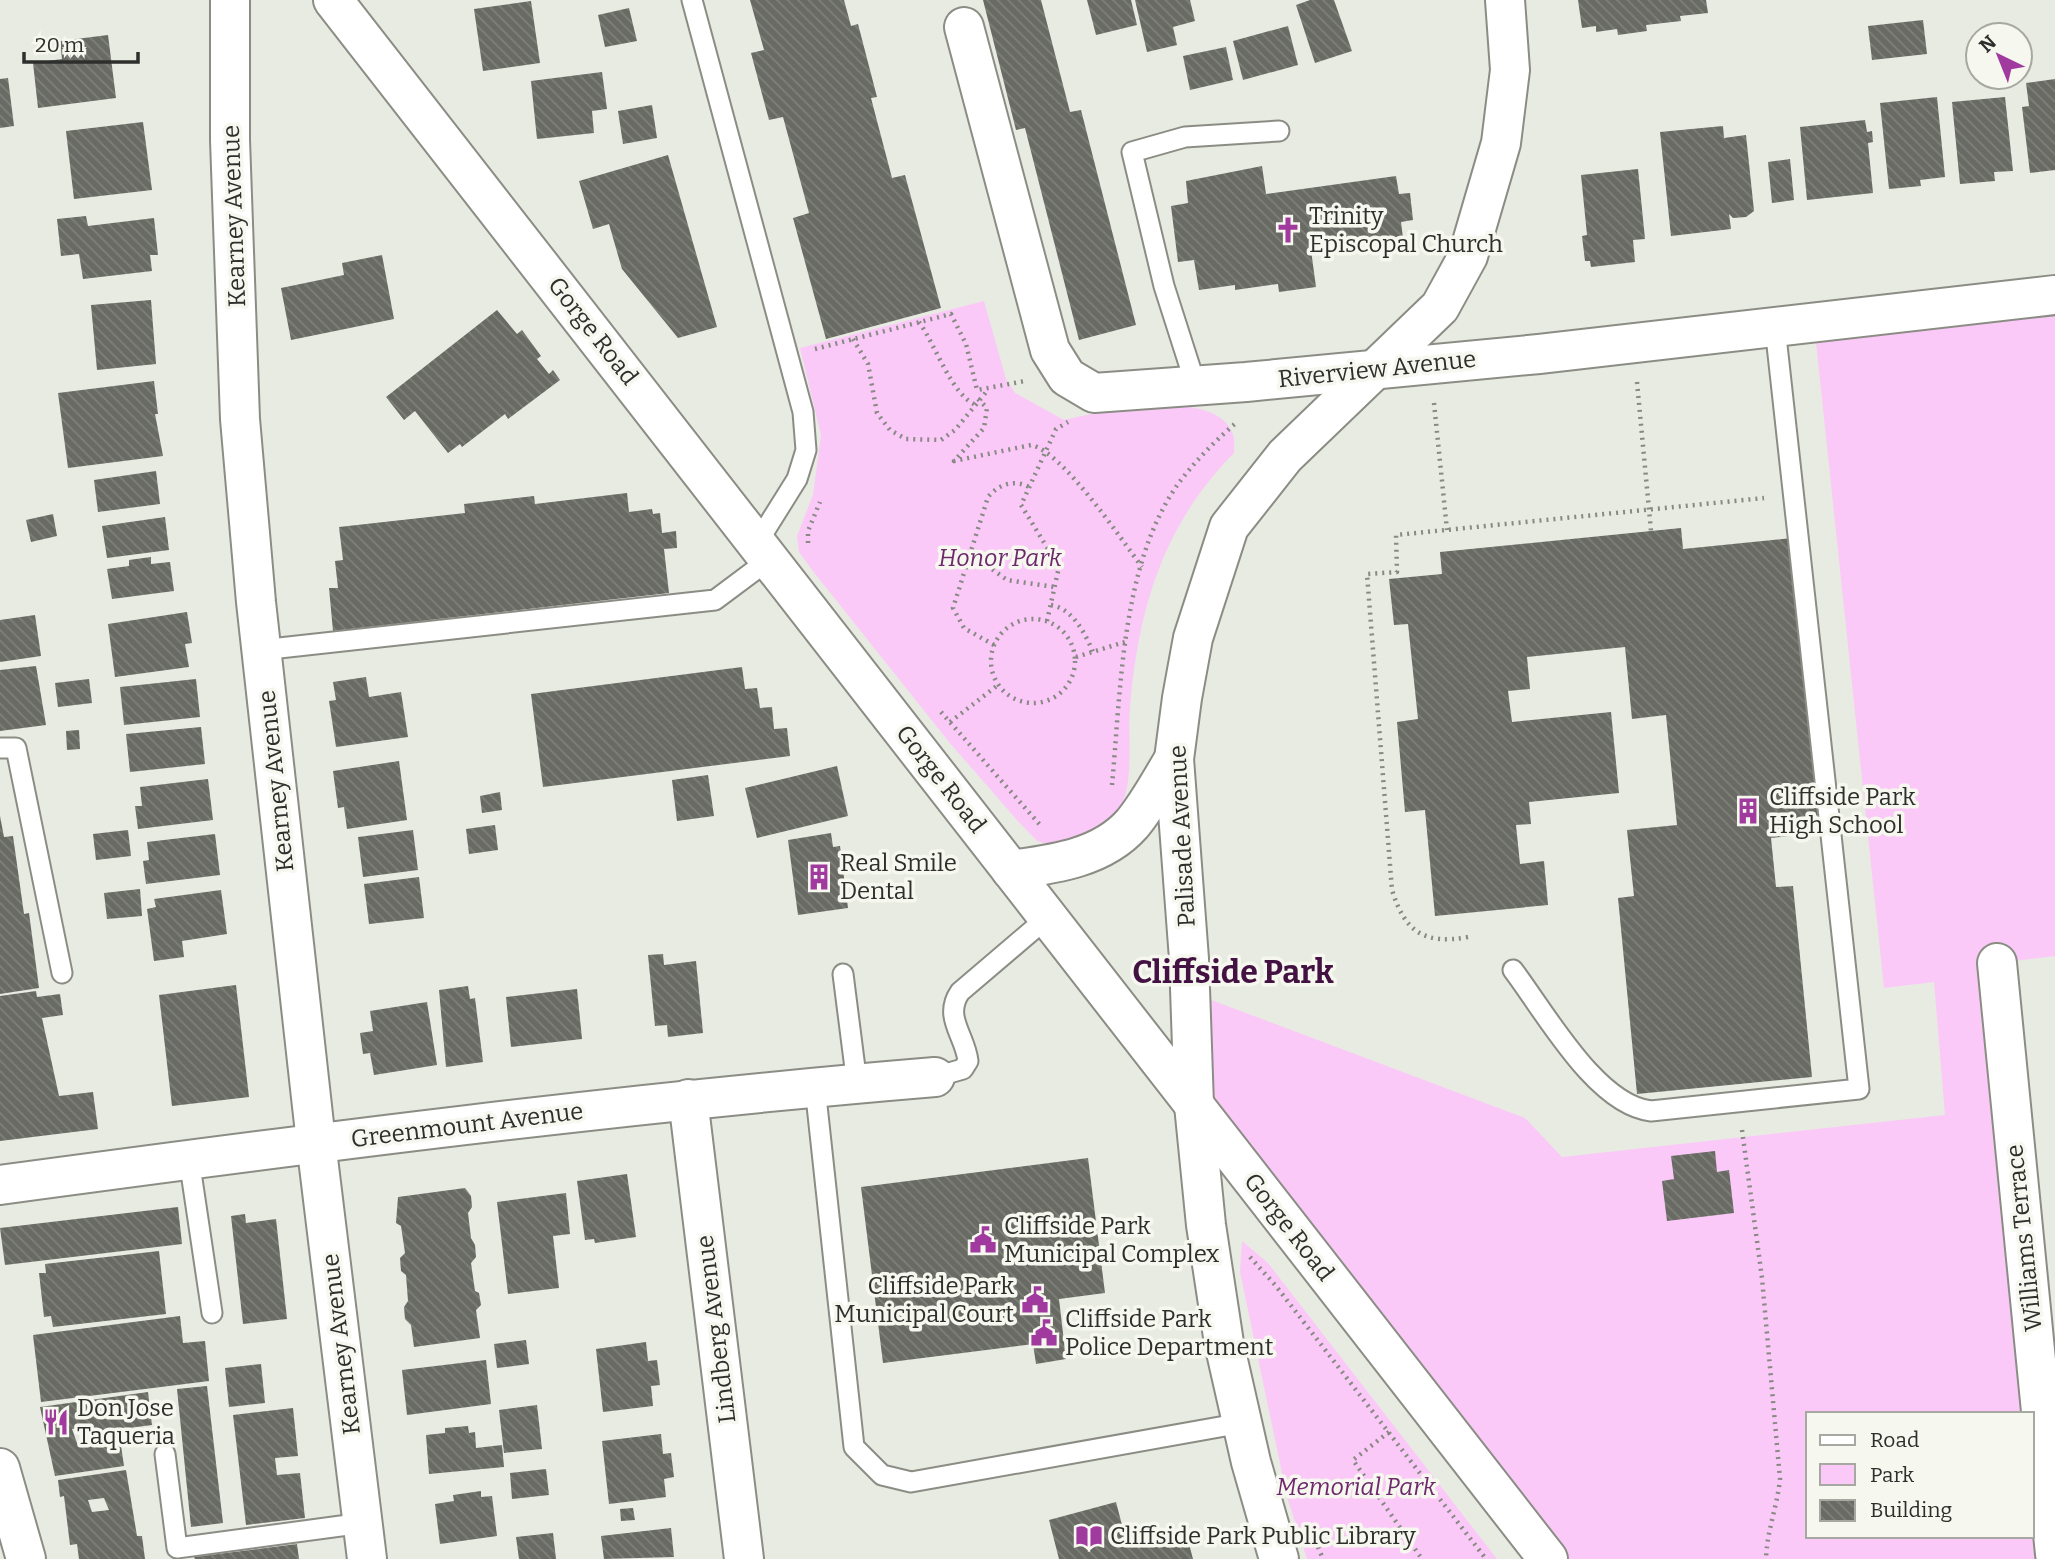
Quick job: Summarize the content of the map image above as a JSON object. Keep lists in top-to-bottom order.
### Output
{
  "streets": {
    "street": [
      "Kearney Avenue",
      "Gorge Road",
      "Riverview Avenue",
      "Palisade Avenue",
      "Greenmount Avenue",
      "Williams Terrace",
      "Lindberg Avenue"
    ]
  },
  "crossings": [
    ["Kearney Avenue", "Greenmount Avenue"],
    ["Gorge Road", "Palisade Avenue"],
    ["Riverview Avenue", "Palisade Avenue"],
    ["Greenmount Avenue", "Lindberg Avenue"]
  ],
  "districts": ["Cliffside Park"],
  "parks": ["Honor Park", "Memorial Park"],
  "places": {
    "church": ["Trinity Episcopal Church"],
    "building": ["Cliffside Park High School", "Real Smile Dental"],
    "public building": ["Cliffside Park Municipal Complex", "Cliffside Park Municipal Court", "Cliffside Park Police Department"],
    "restaurant": ["Don Jose Taqueria"],
    "library": ["Cliffside Park Public Library"]
  },
  "legend": ["Road", "Park", "Building"],
  "scale_bar": "20 m",
  "north": "top left"
}
